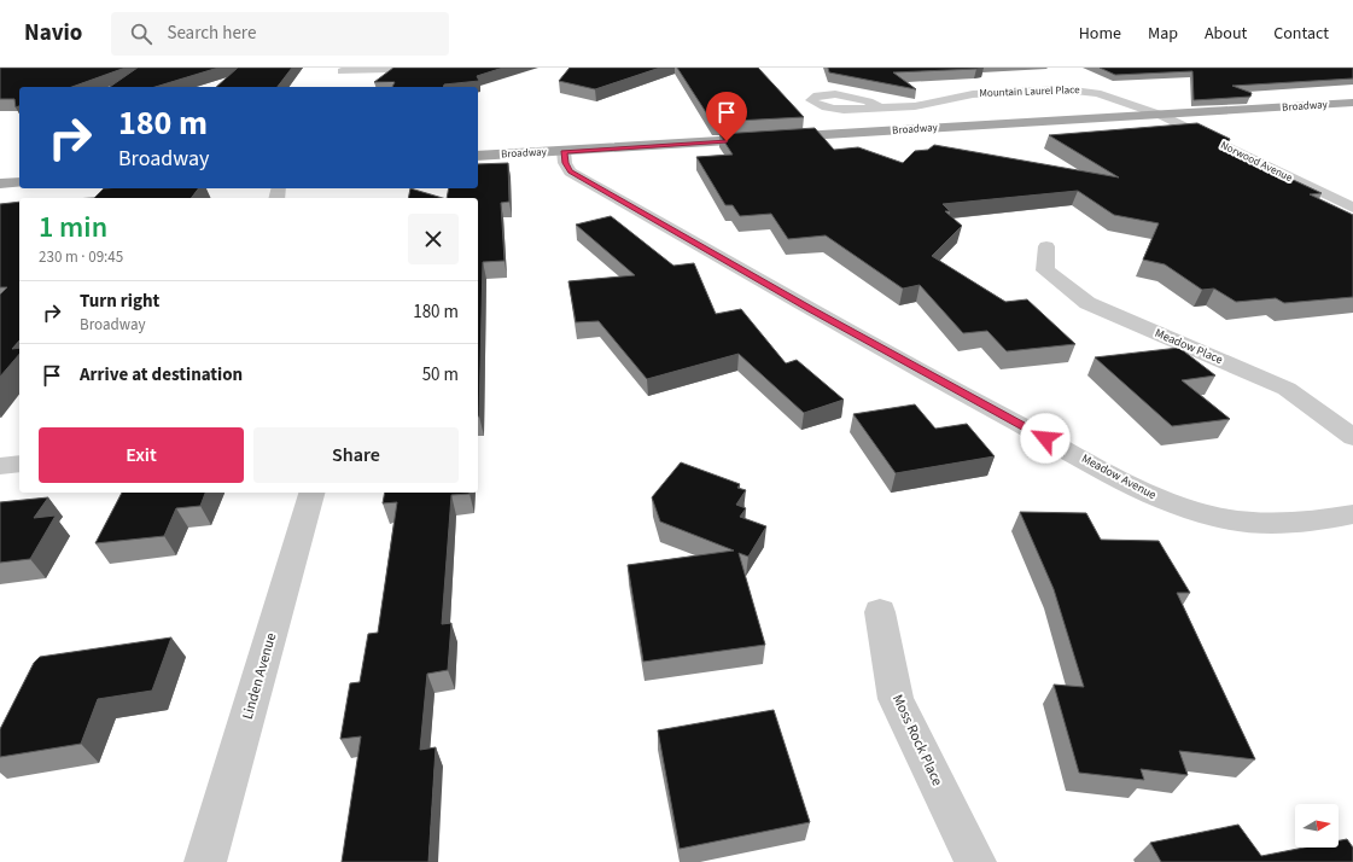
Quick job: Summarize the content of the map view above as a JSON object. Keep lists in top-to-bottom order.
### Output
{
  "streets": {
    "main road": ["Broadway"],
    "street": [
      "Mountain Laurel Place",
      "Norwood Avenue",
      "Meadow Place",
      "Meadow Avenue",
      "Linden Avenue",
      "Moss Rock Place"
    ]
  },
  "crossings": [
    ["Mountain Laurel Place", "Broadway"],
    ["Mountain Laurel Place", "Norwood Avenue"],
    ["Broadway", "Norwood Avenue"],
    ["Broadway", "Meadow Avenue"]
  ],
  "north": "right",
  "page": {
    "header": "Navio",
    "search": "Search here",
    "nav": [
      "Home",
      "Map",
      "About",
      "Contact"
    ],
    "turn": ["180 m", "Broadway"],
    "heading": ["1 min", "230 m · 09:45"],
    "list": [
      {
        "name": "Turn right",
        "note": "Broadway",
        "value": "180 m"
      },
      {
        "name": "Arrive at destination",
        "value": "50 m"
      }
    ],
    "buttons": ["Exit", "Share"]
  }
}
